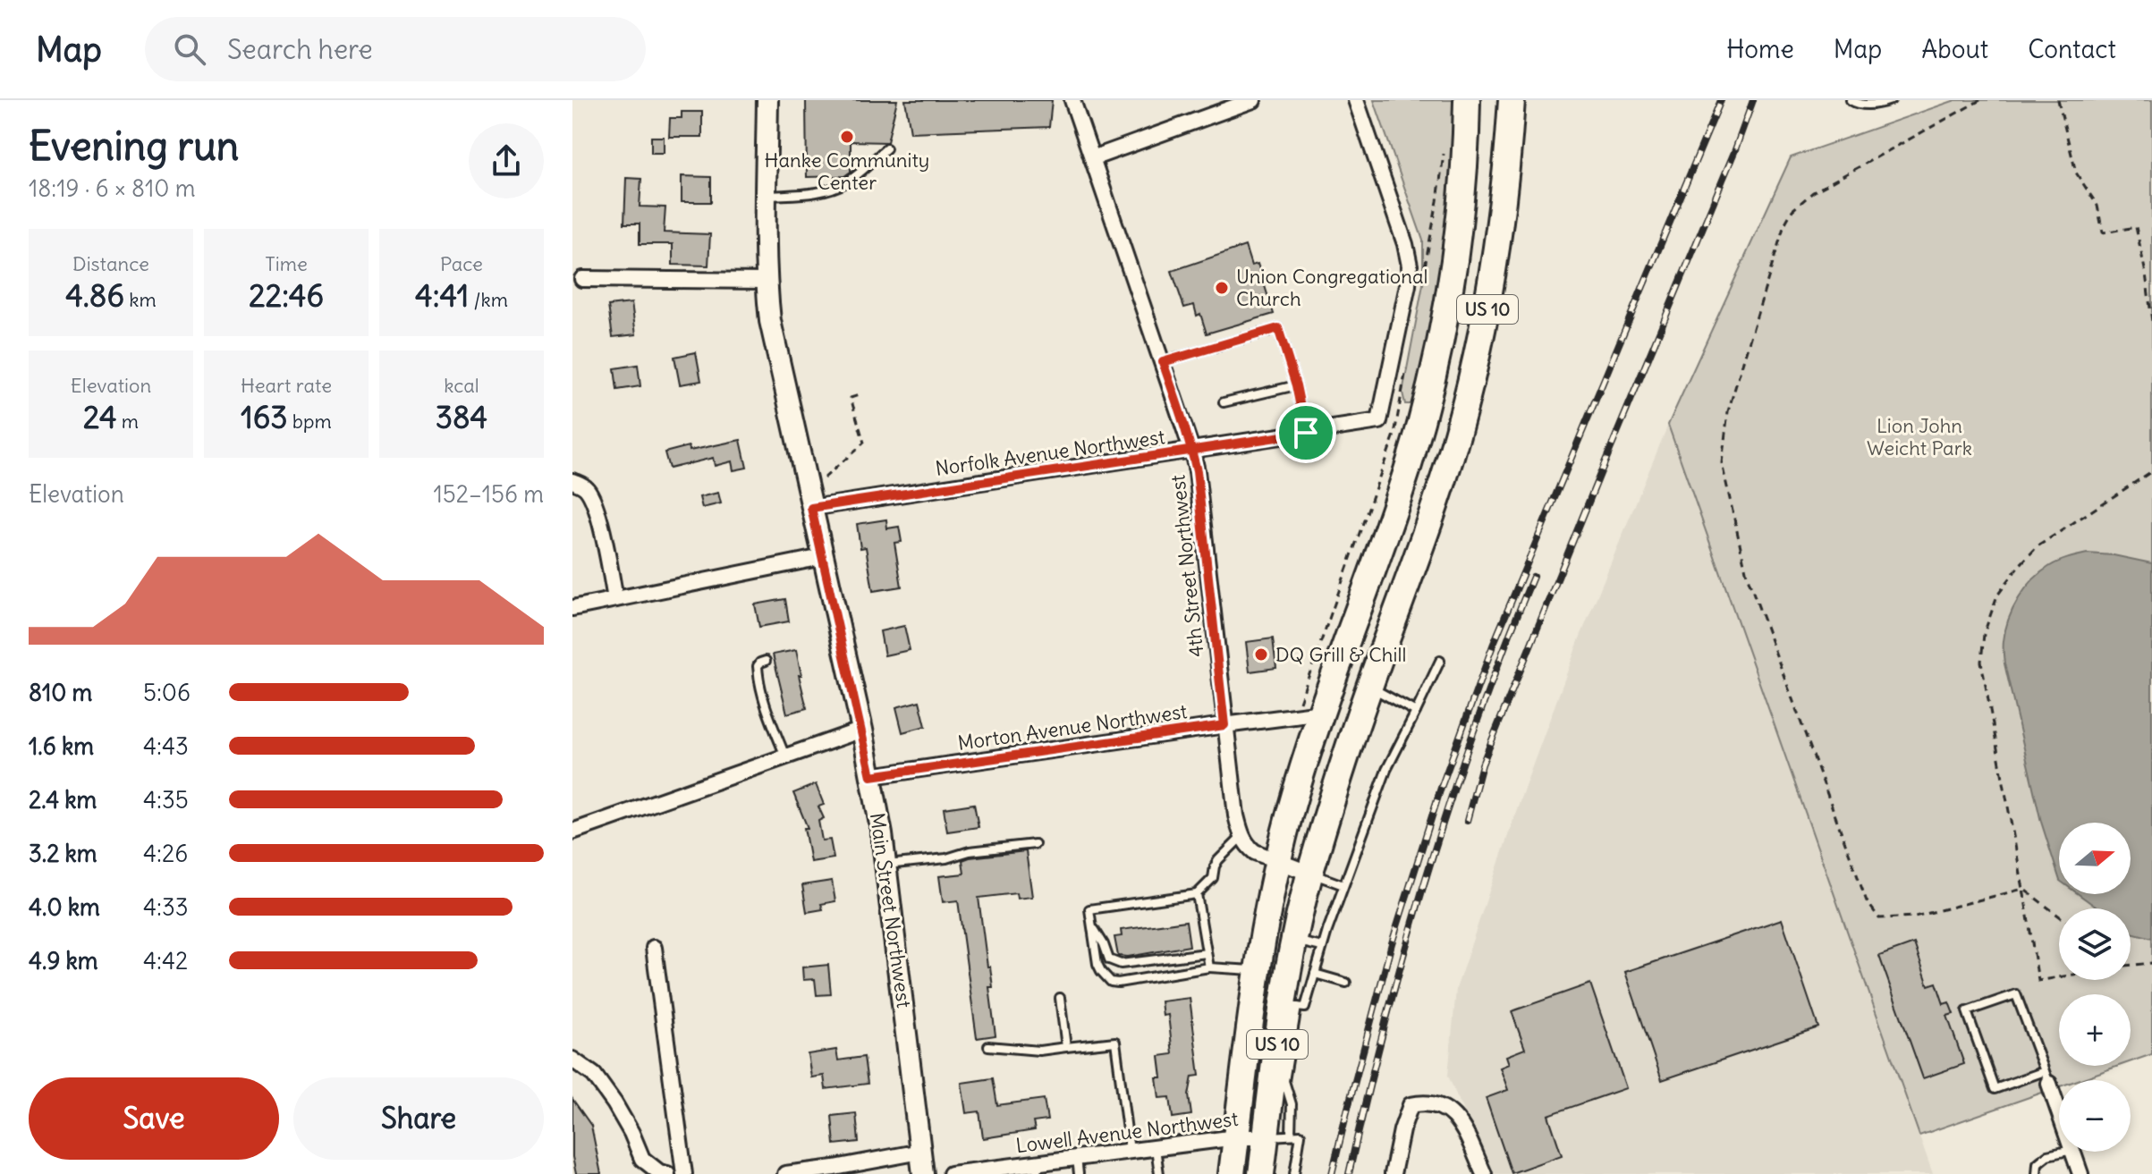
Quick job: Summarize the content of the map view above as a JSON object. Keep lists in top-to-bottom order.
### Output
{
  "streets": {
    "highway": ["US 10"],
    "street": [
      "Norfolk Avenue Northwest",
      "4th Street Northwest",
      "Morton Avenue Northwest",
      "Main Street Northwest",
      "Lowell Avenue Northwest"
    ]
  },
  "crossings": [
    ["US 10", "Morton Avenue Northwest"],
    ["US 10", "Lowell Avenue Northwest"],
    ["Norfolk Avenue Northwest", "4th Street Northwest"],
    ["Norfolk Avenue Northwest", "Main Street Northwest"],
    ["4th Street Northwest", "Morton Avenue Northwest"],
    ["Morton Avenue Northwest", "Main Street Northwest"]
  ],
  "parks": ["Lion John Weicht Park"],
  "places": ["Hanke Community Center", "Union Congregational Church", "DQ Grill & Chill"],
  "north": "right",
  "page": {
    "header": "Map",
    "search": "Search here",
    "nav": [
      "Home",
      "Map",
      "About",
      "Contact"
    ],
    "heading": ["Evening run", "18:19 · 6 × 810 m"],
    "stats": [
      ["Distance", "4.86 km"],
      ["Time", "22:46"],
      ["Pace", "4:41 /km"],
      ["Elevation", "24 m"],
      ["Heart rate", "163 bpm"],
      ["kcal", "384"]
    ],
    "chart": ["Elevation", "152–156 m"],
    "list": [
      {
        "name": "810 m",
        "note": "5:06"
      },
      {
        "name": "1.6 km",
        "note": "4:43"
      },
      {
        "name": "2.4 km",
        "note": "4:35"
      },
      {
        "name": "3.2 km",
        "note": "4:26"
      },
      {
        "name": "4.0 km",
        "note": "4:33"
      },
      {
        "name": "4.9 km",
        "note": "4:42"
      }
    ],
    "map_buttons": ["+", "−"],
    "buttons": ["Save", "Share"]
  }
}
